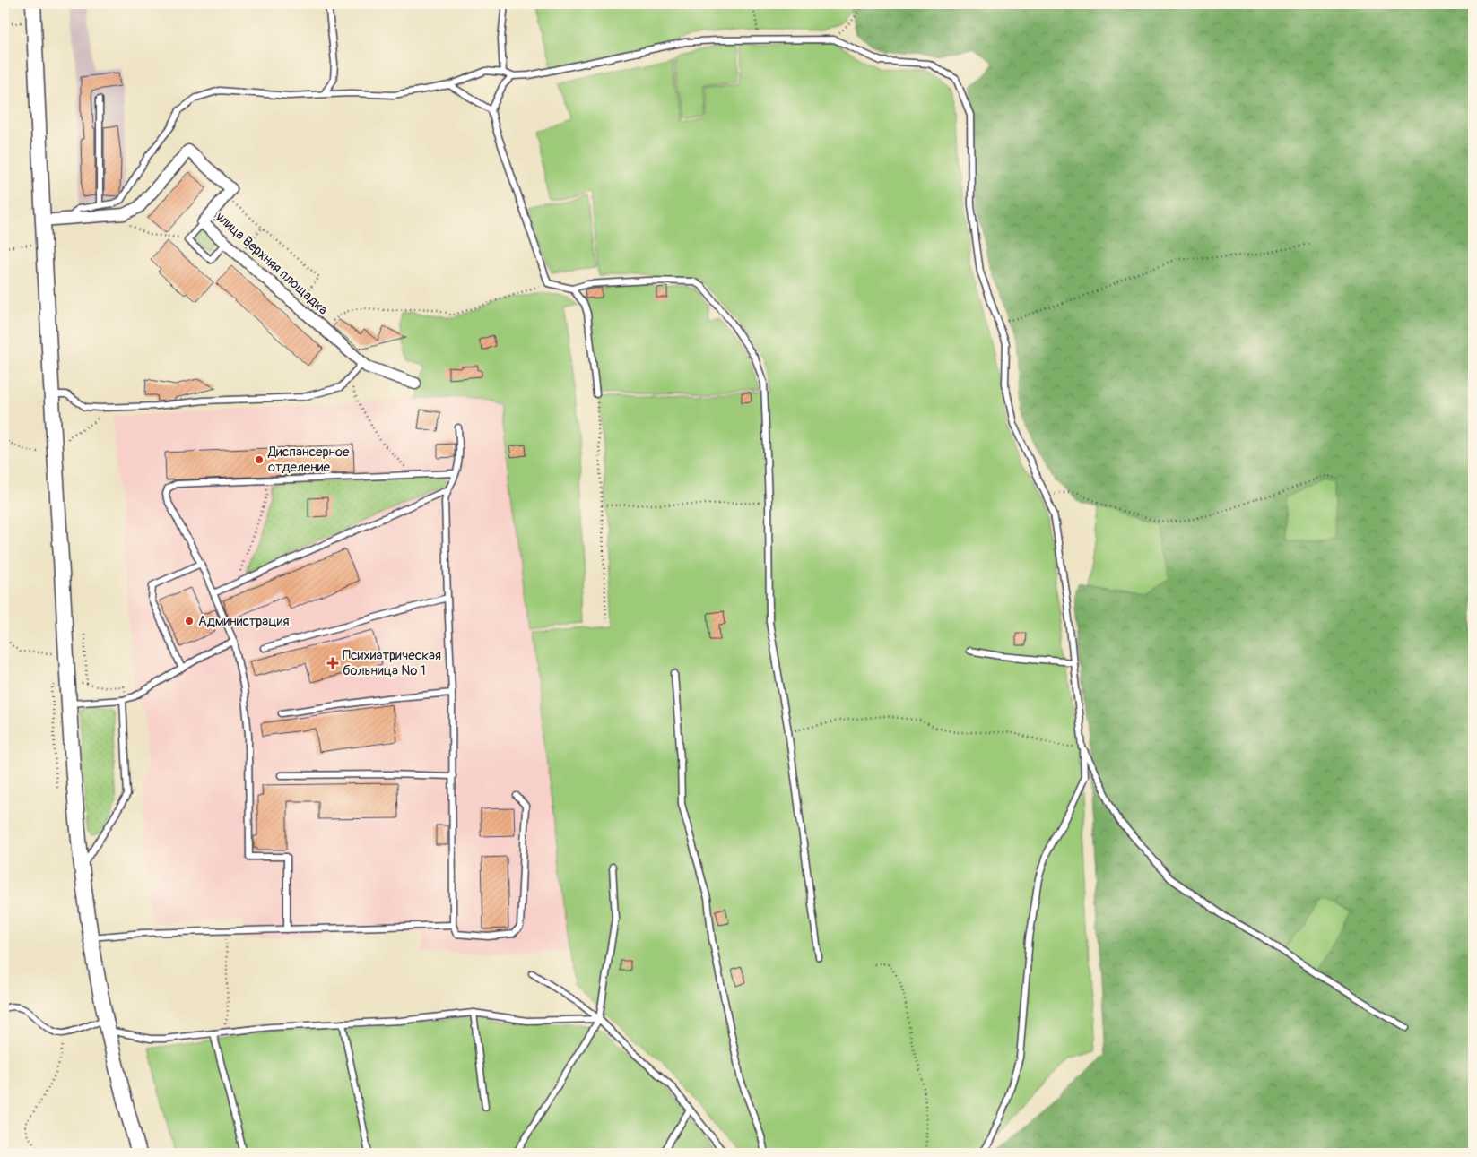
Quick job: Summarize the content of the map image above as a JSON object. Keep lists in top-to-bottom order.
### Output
{
  "streets": {
    "street": ["улица Верхняя площадка"]
  },
  "places": {
    "other": ["Диспансерное отделение", "Администрация"],
    "health": ["Психиатрическая больница № 1"]
  }
}
